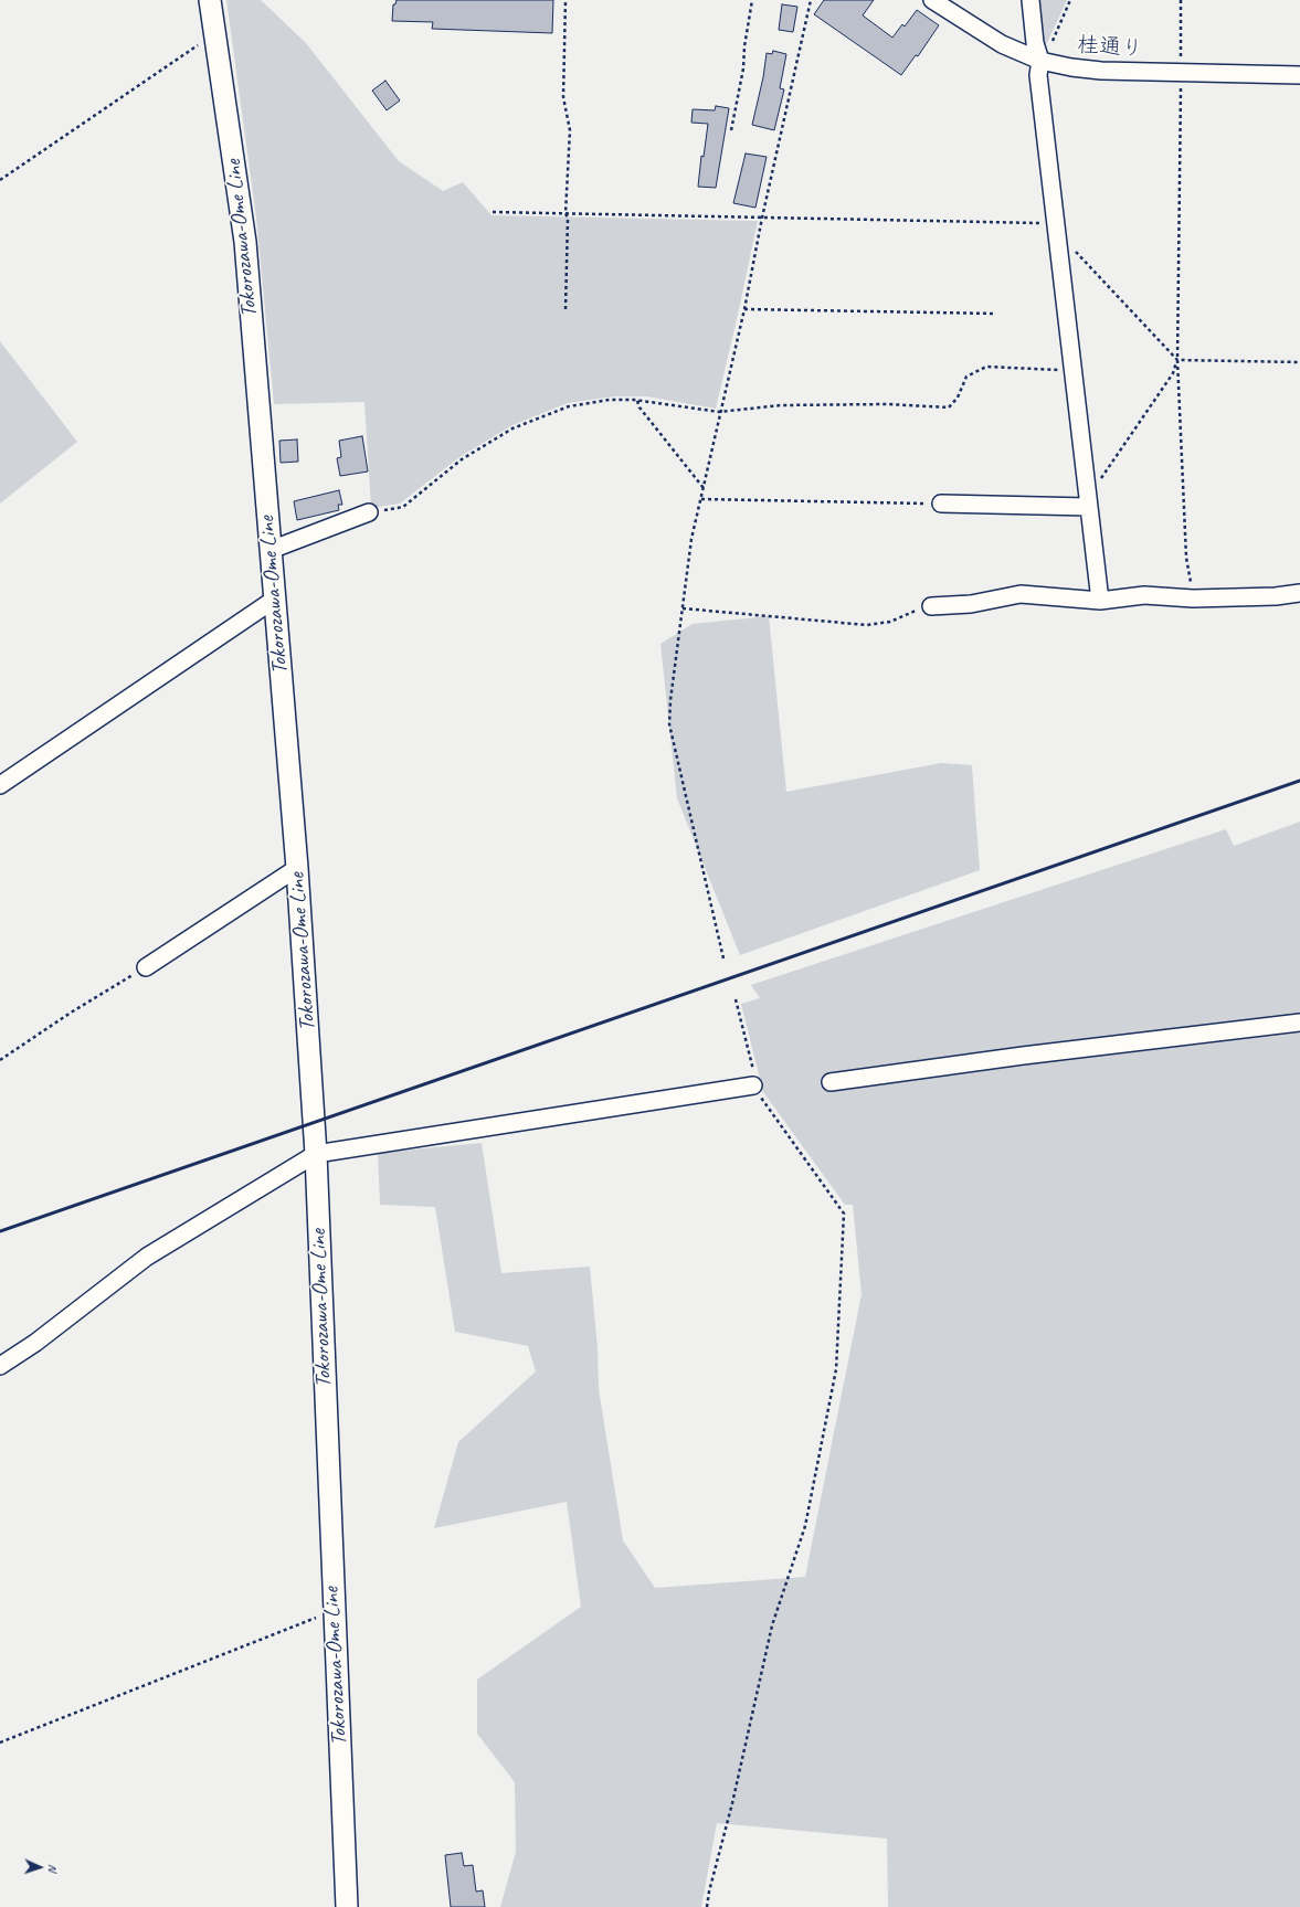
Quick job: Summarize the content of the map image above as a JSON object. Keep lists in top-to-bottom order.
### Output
{
  "streets": {
    "main road": ["Tokorozawa-Ome Line"],
    "street": ["桂通り"]
  },
  "north": "right"
}
